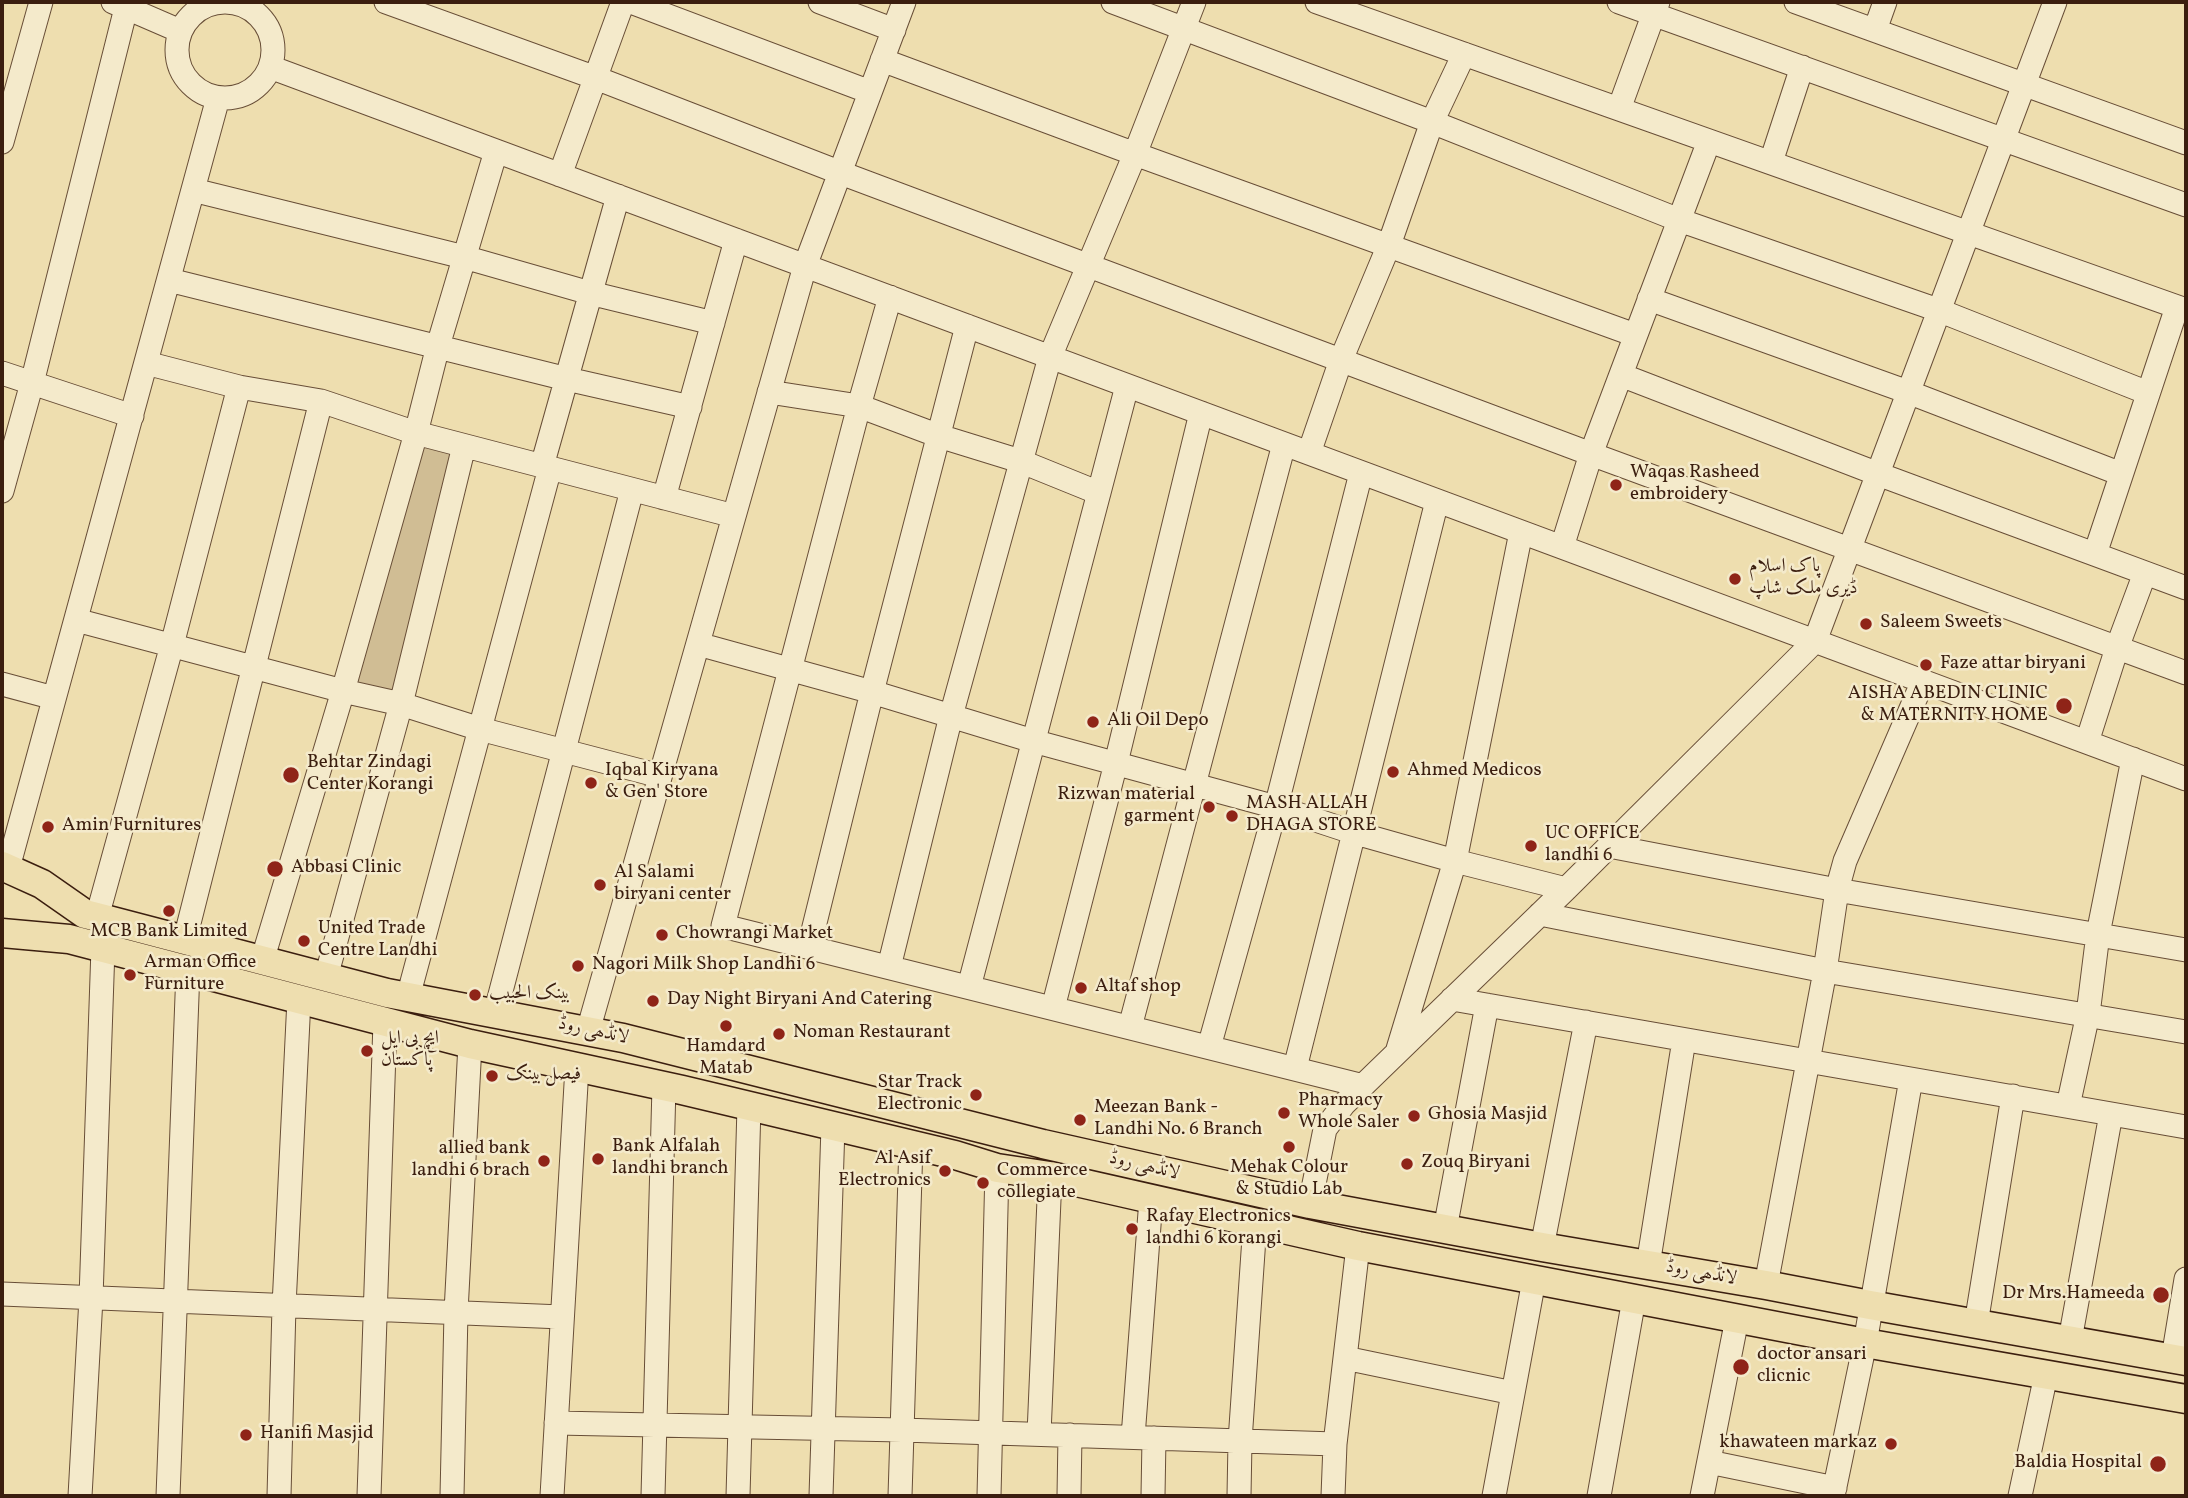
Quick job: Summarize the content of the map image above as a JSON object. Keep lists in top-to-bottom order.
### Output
{
  "streets": {
    "main road": ["لانڈھی روڈ"]
  },
  "places": [
    "Waqas Rasheed embroidery",
    "پاک اسلام ڈیری ملک شاپ",
    "Saleem Sweets",
    "Faze attar biryani",
    "AISHA ABEDIN CLINIC & MATERNITY HOME",
    "Ali Oil Depo",
    "Ahmed Medicos",
    "Behtar Zindagi Center Korangi",
    "Iqbal Kiryana & Gen' Store",
    "Rizwan material garment",
    "MASH ALLAH DHAGA STORE",
    "Amin Furnitures",
    "UC OFFICE landhi 6",
    "Abbasi Clinic",
    "Al Salami biryani center",
    "MCB Bank Limited",
    "Chowrangi Market",
    "United Trade Centre Landhi",
    "Nagori Milk Shop Landhi 6",
    "Arman Office Furniture",
    "Altaf shop",
    "بينک الحبيب",
    "Day Night Biryani And Catering",
    "Hamdard Matab",
    "Noman Restaurant",
    "ایچ بی ایل پاکستان",
    "فیصل بینک",
    "Star Track Electronic",
    "Pharmacy Whole Saler",
    "Ghosia Masjid",
    "Meezan Bank - Landhi No. 6 Branch",
    "Mehak Colour & Studio Lab",
    "Bank Alfalah landhi branch",
    "allied bank landhi 6 brach",
    "Zouq Biryani",
    "Al Asif Electronics",
    "Commerce collegiate",
    "Rafay Electronics landhi 6 korangi",
    "Dr Mrs.Hameeda",
    "doctor ansari clicnic",
    "Hanifi Masjid",
    "khawateen markaz",
    "Baldia Hospital"
  ]
}
